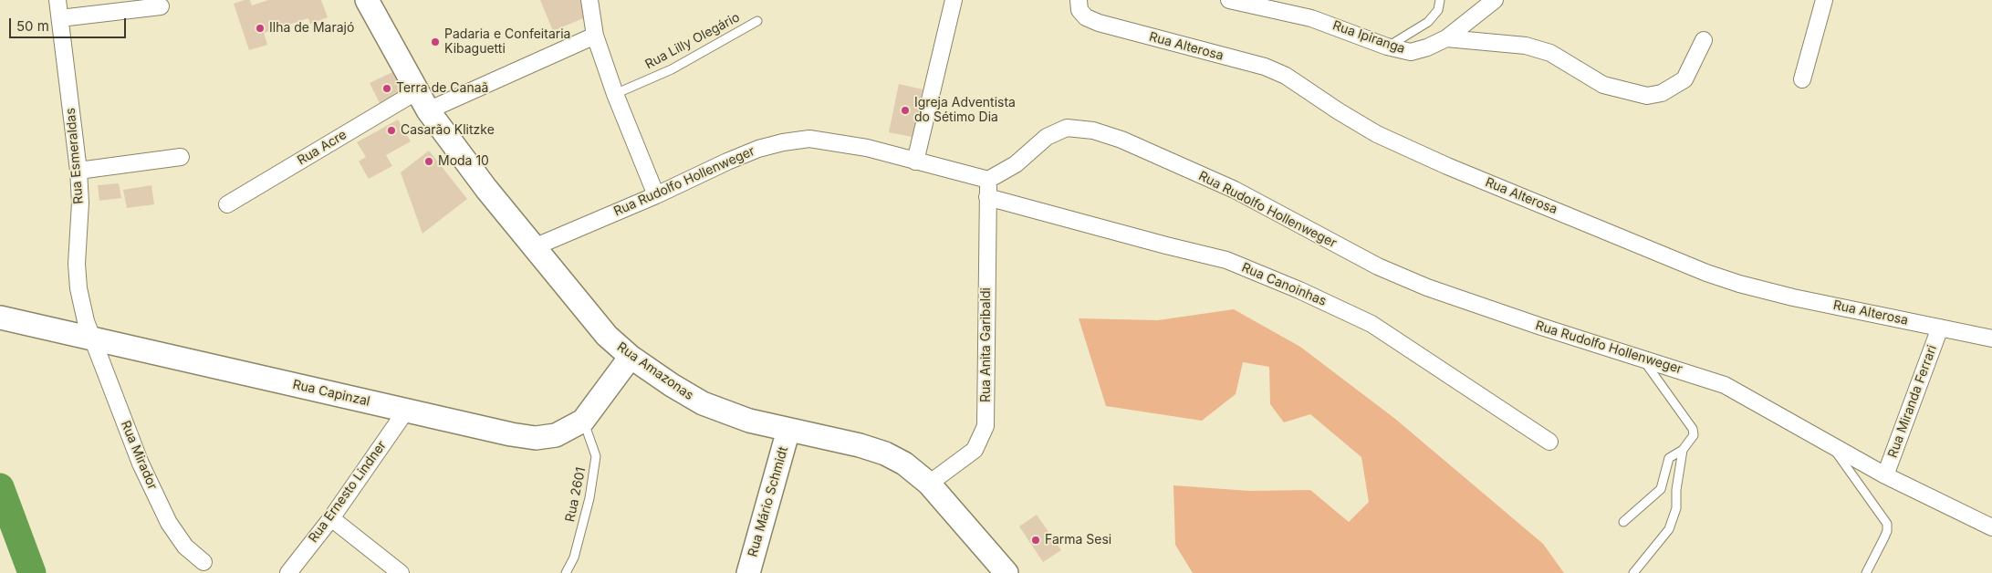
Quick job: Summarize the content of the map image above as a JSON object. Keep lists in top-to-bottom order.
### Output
{
  "streets": {
    "main road": ["Rua Amazonas", "Rua Capinzal", "Rua Mário Schmidt"],
    "street": [
      "Rua Ipiranga",
      "Rua Alterosa",
      "Rua Acre",
      "Rua Esmeraldas",
      "Rua Rudolfo Hollenweger",
      "Rua Canoinhas",
      "Rua Anita Garibaldi",
      "Rua Miranda Ferrari",
      "Rua Mirador",
      "Rua Ernesto Lindner"
    ],
    "lane": ["Rua Lilly Olegário", "Rua 2601"]
  },
  "crossings": [
    ["Rua Alterosa", "Rua Miranda Ferrari"],
    ["Rua Acre", "Rua Amazonas"],
    ["Rua Esmeraldas", "Rua Capinzal"],
    ["Rua Esmeraldas", "Rua Mirador"],
    ["Rua Rudolfo Hollenweger", "Rua Anita Garibaldi"],
    ["Rua Rudolfo Hollenweger", "Rua Amazonas"],
    ["Rua Rudolfo Hollenweger", "Rua Miranda Ferrari"],
    ["Rua Canoinhas", "Rua Anita Garibaldi"],
    ["Rua Anita Garibaldi", "Rua Amazonas"],
    ["Rua Amazonas", "Rua Capinzal"],
    ["Rua Amazonas", "Rua Mário Schmidt"],
    ["Rua Capinzal", "Rua Mirador"],
    ["Rua Capinzal", "Rua Ernesto Lindner"],
    ["Rua Capinzal", "Rua 2601"]
  ],
  "places": [
    "Ilha de Marajó",
    "Padaria e Confeitaria Kibaguetti",
    "Terra de Canaã",
    "Igreja Adventista do Sétimo Dia",
    "Casarão Klitzke",
    "Moda 10",
    "Farma Sesi"
  ],
  "scale_bar": "50 m"
}
